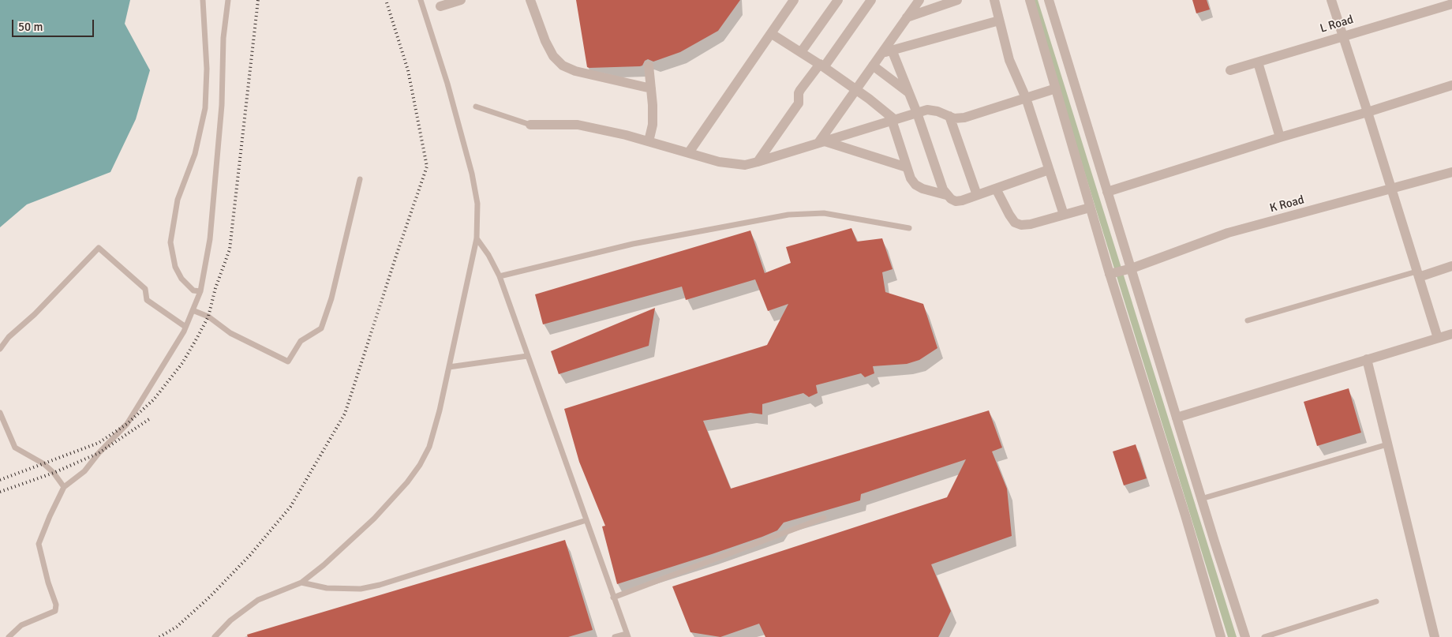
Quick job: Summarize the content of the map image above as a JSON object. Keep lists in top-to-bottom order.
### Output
{
  "streets": {
    "street": ["L Road", "K Road"]
  },
  "scale_bar": "50 m"
}
